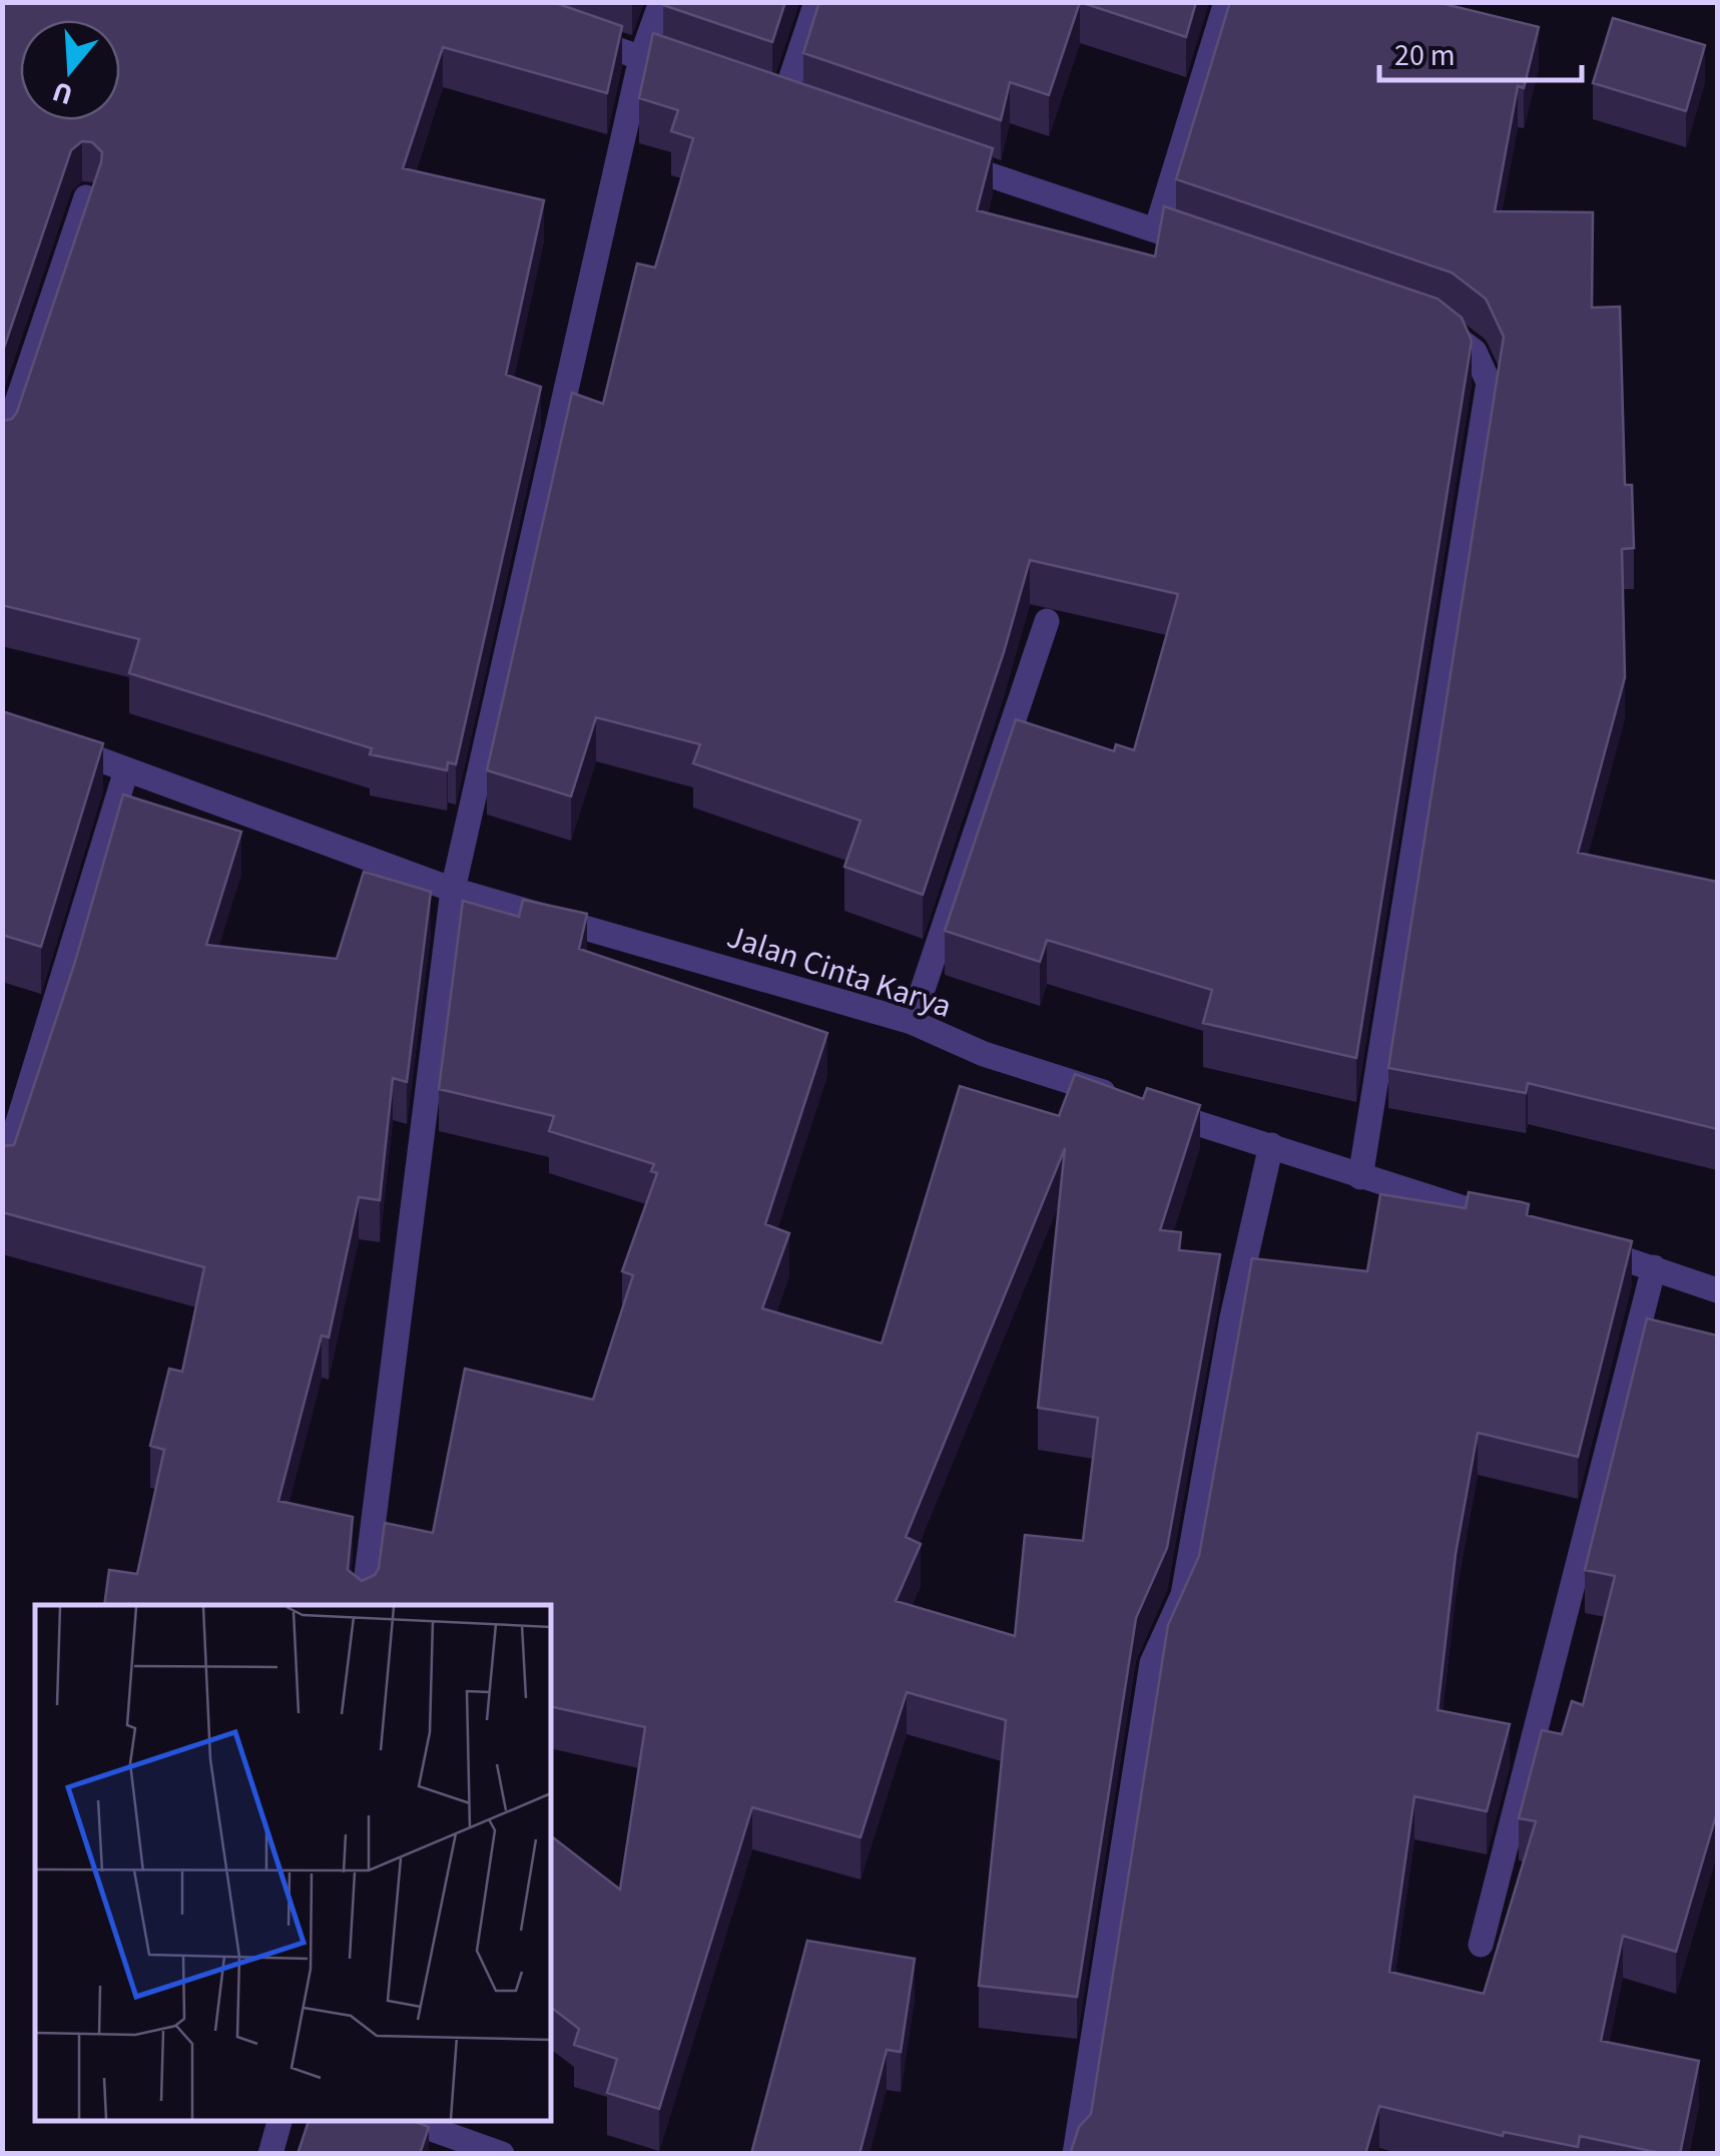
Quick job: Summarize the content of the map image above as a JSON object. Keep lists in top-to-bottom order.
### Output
{
  "streets": {
    "street": ["Jalan Cinta Karya"]
  },
  "scale_bar": "20 m",
  "north": "bottom"
}
